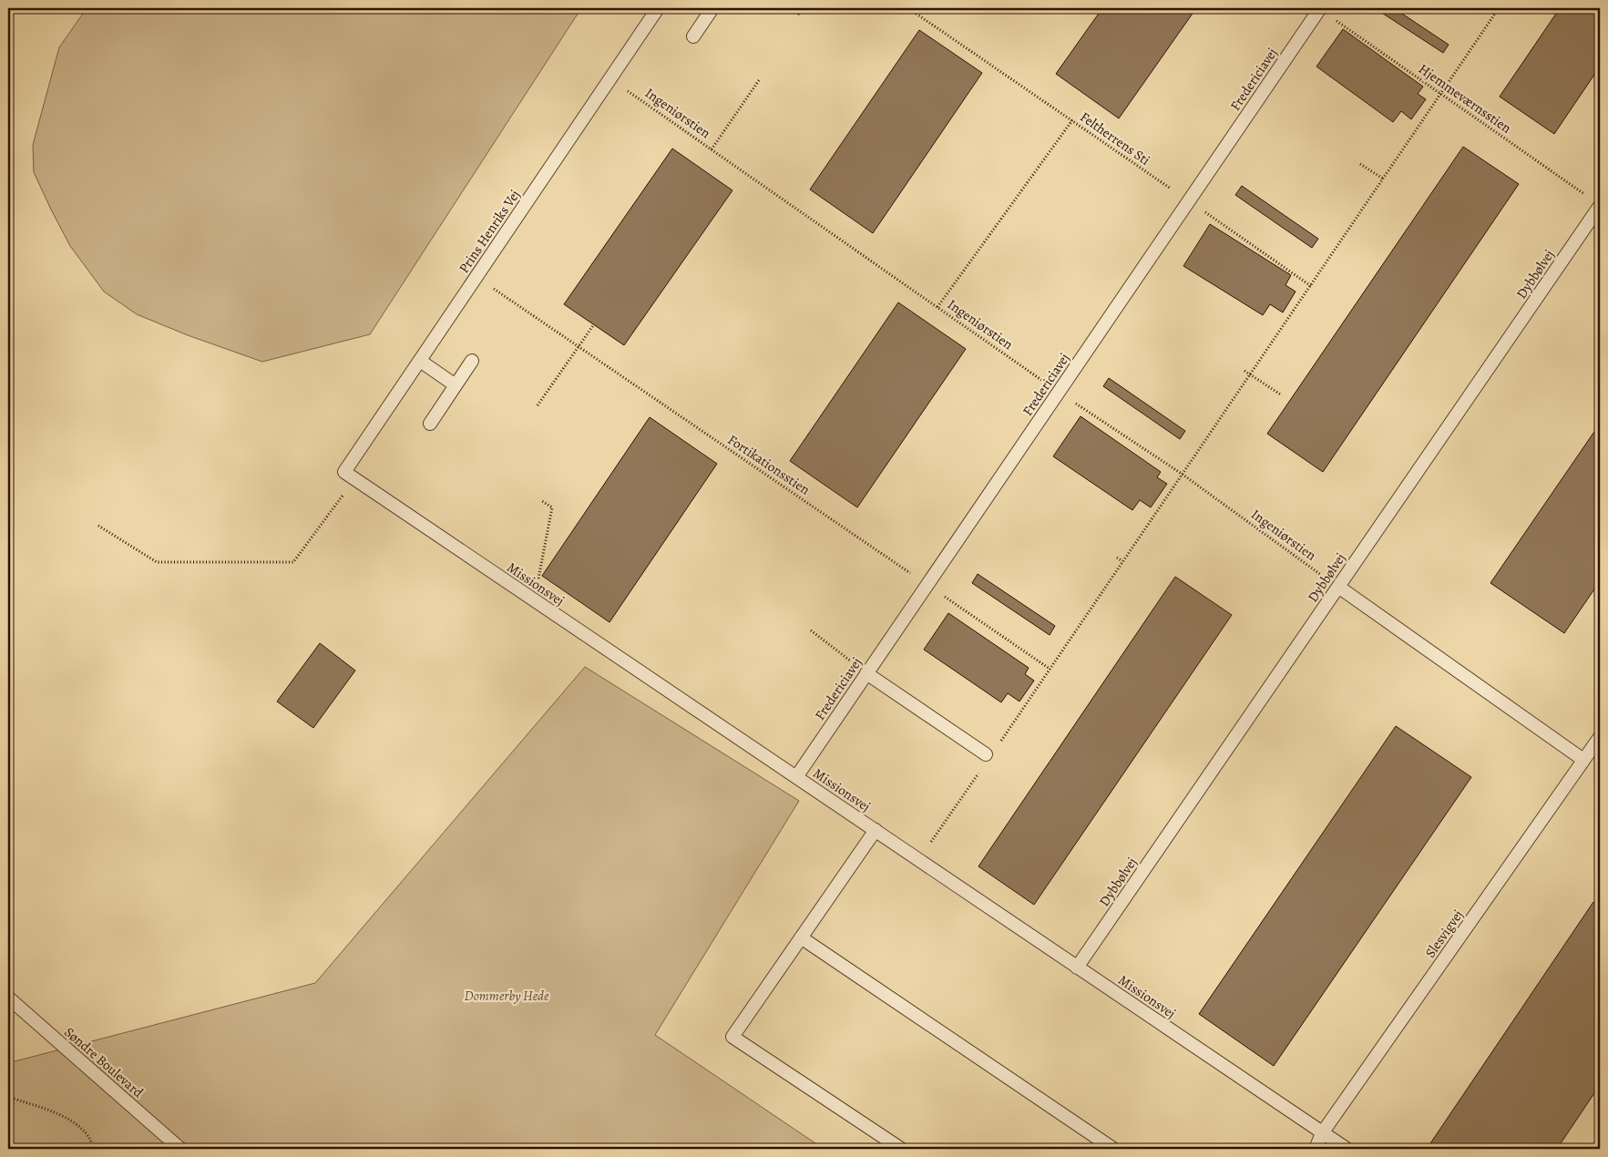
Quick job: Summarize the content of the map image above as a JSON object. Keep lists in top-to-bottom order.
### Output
{
  "streets": {
    "lane": [
      "Fredericiavej",
      "Prins Henriks Vej",
      "Dybbølvej",
      "Missionsvej",
      "Slesvigvej",
      "Søndre Boulevard"
    ],
    "path": [
      "Hjemmeværnsstien",
      "Ingeniørstien",
      "Feltherrens Sti",
      "Fortikationsstien"
    ]
  },
  "crossings": [
    ["Fredericiavej", "Hjemmeværnsstien"],
    ["Fredericiavej", "Ingeniørstien"],
    ["Fredericiavej", "Feltherrens Sti"],
    ["Fredericiavej", "Fortikationsstien"],
    ["Fredericiavej", "Missionsvej"],
    ["Ingeniørstien", "Prins Henriks Vej"],
    ["Ingeniørstien", "Dybbølvej"],
    ["Prins Henriks Vej", "Fortikationsstien"],
    ["Prins Henriks Vej", "Missionsvej"],
    ["Dybbølvej", "Missionsvej"],
    ["Missionsvej", "Slesvigvej"]
  ],
  "parks": ["Dommerby Hede"]
}
